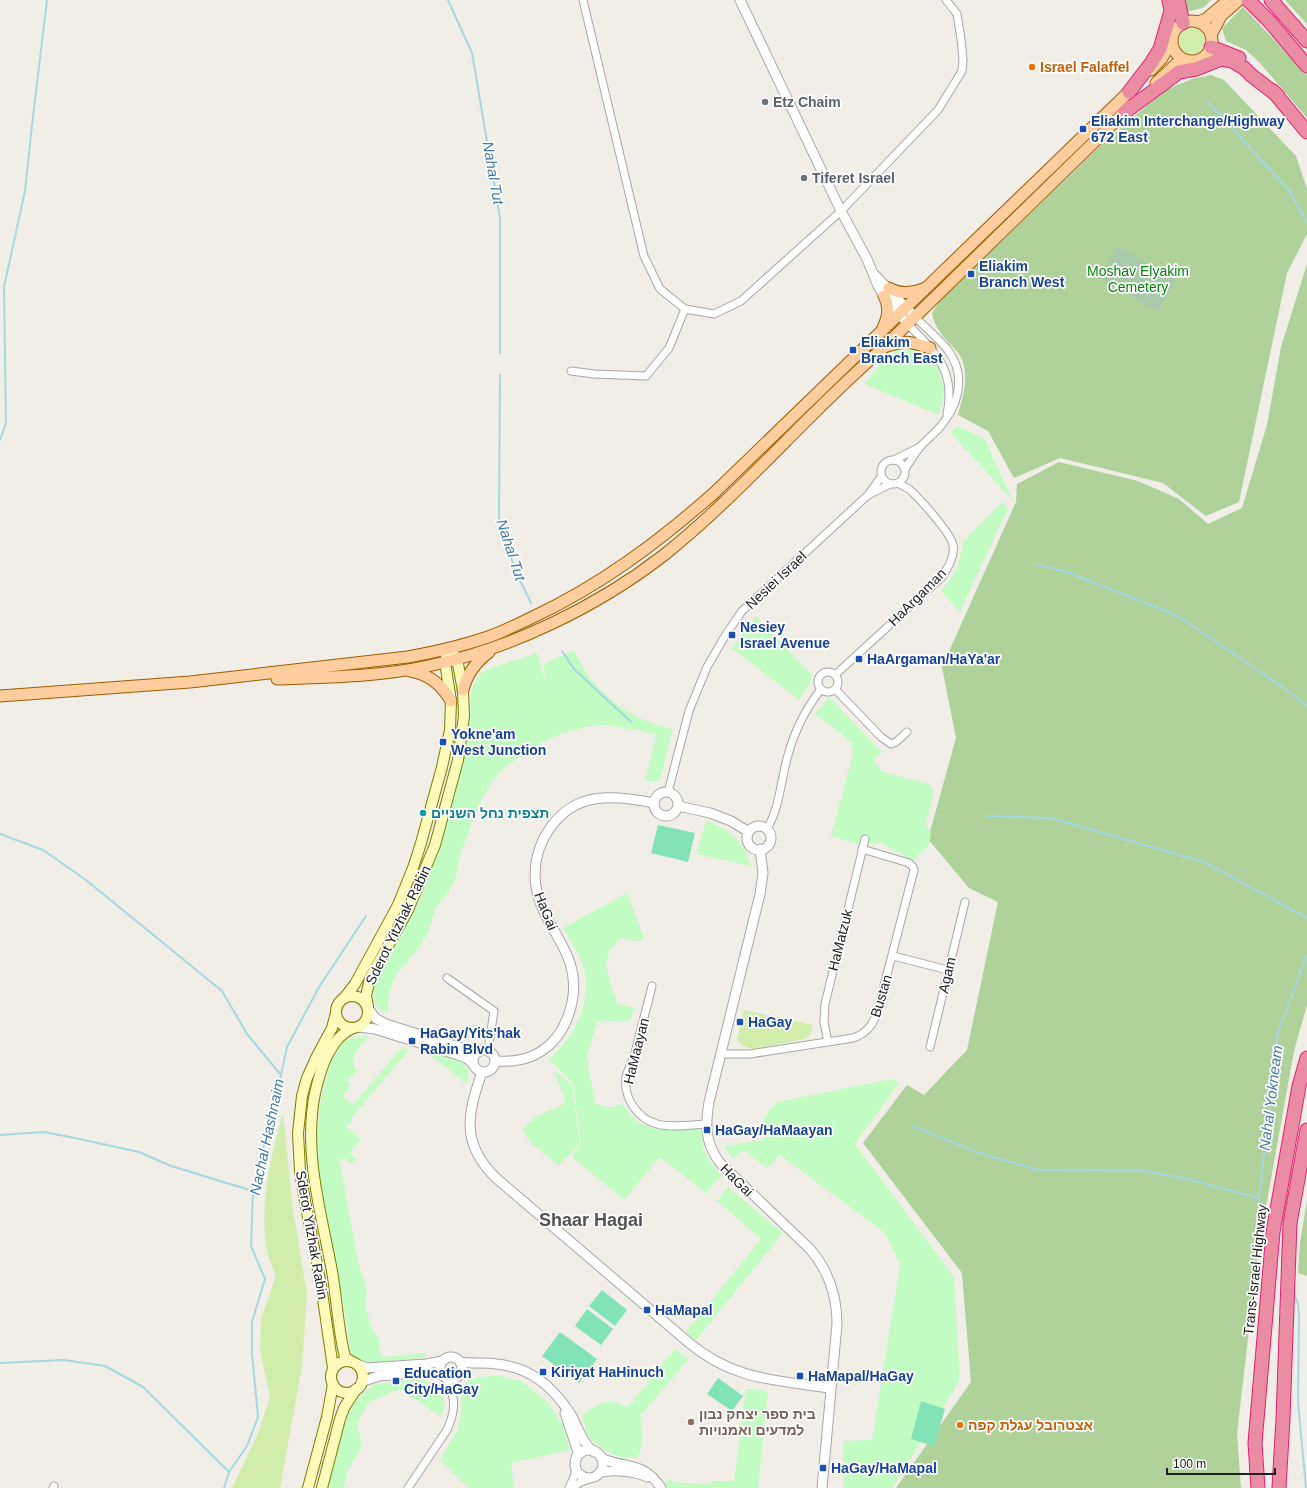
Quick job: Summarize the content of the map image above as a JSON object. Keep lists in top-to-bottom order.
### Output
{
  "streets": {
    "highway": ["Trans-Israel Highway"],
    "main road": ["Sderot Yitzhak Rabin"],
    "street": [
      "Nesiei Israel",
      "HaArgaman",
      "HaGai",
      "HaMatzuk",
      "Agam",
      "Bustan",
      "HaMaayan"
    ]
  },
  "crossings": [
    ["Nesiei Israel", "HaArgaman"],
    ["Nesiei Israel", "HaGai"],
    ["HaGai", "Bustan"],
    ["HaGai", "HaMaayan"],
    ["HaMatzuk", "Bustan"]
  ],
  "districts": ["Shaar Hagai"],
  "water": ["Nahal Tut", "Nahal Yokneam", "Nachal Hashnaim"],
  "parks": ["Moshav Elyakim Cemetery"],
  "places": {
    "other": [
      "Israel Falaffel",
      "Etz Chaim",
      "Tiferet Israel",
      "תצפית נחל השניים",
      "בית ספר יצחק נבון למדעים ואמנויות",
      "אצטרובל עגלת קפה"
    ],
    "transit": [
      "Eliakim Interchange/Highway 672 East",
      "Eliakim Branch West",
      "Eliakim Branch East",
      "Nesiey Israel Avenue",
      "HaArgaman/HaYa'ar",
      "Yokne'am West Junction",
      "HaGay",
      "HaGay/Yits'hak Rabin Blvd",
      "HaGay/HaMaayan",
      "HaMapal",
      "Kiriyat HaHinuch",
      "HaMapal/HaGay",
      "Education City/HaGay",
      "HaGay/HaMapal"
    ]
  },
  "scale_bar": "100 m"
}
